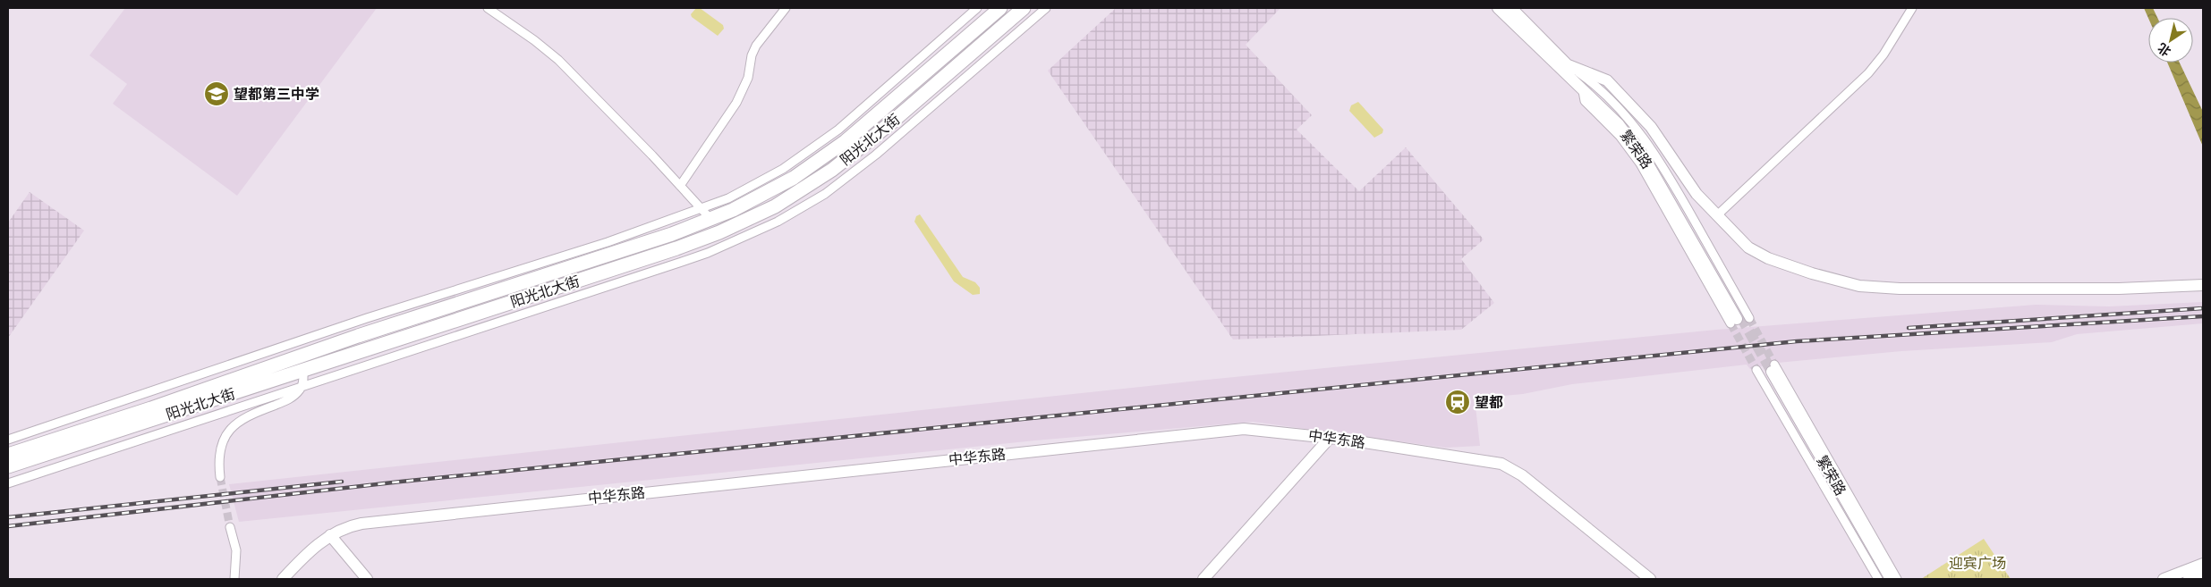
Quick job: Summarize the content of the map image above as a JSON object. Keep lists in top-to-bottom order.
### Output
{
  "streets": {
    "highway": ["阳光北大街"],
    "street": ["繁荣路", "中华东路"]
  },
  "parks": ["迎宾广场"],
  "places": {
    "school or university": ["望都第三中学"],
    "station": ["望都"]
  },
  "north": "bottom left"
}
